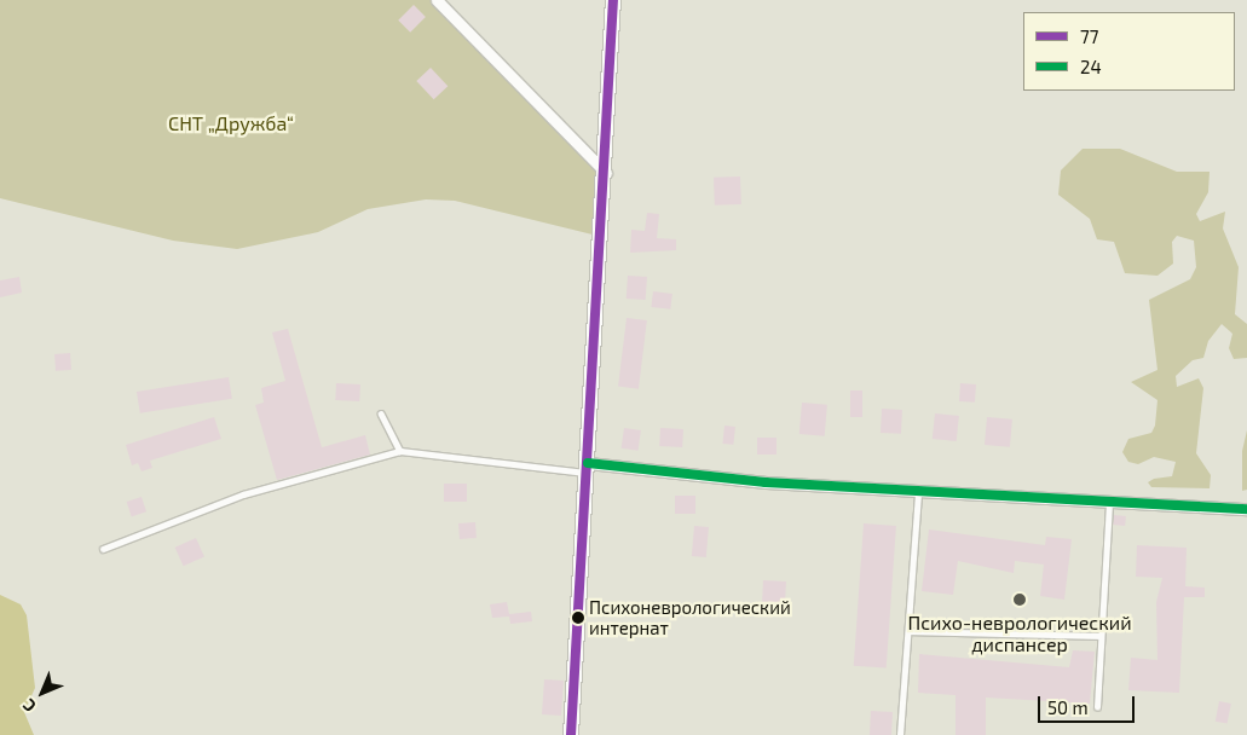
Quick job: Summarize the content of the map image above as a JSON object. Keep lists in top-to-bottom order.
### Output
{
  "parks": ["СНТ „Дружба“"],
  "places": ["Психо-неврологический диспансер", "Психоневрологический интернат"],
  "lines": ["transit line 77", "transit line 24"],
  "legend": ["77", "24"],
  "scale_bar": "50 m",
  "north": "bottom left"
}
